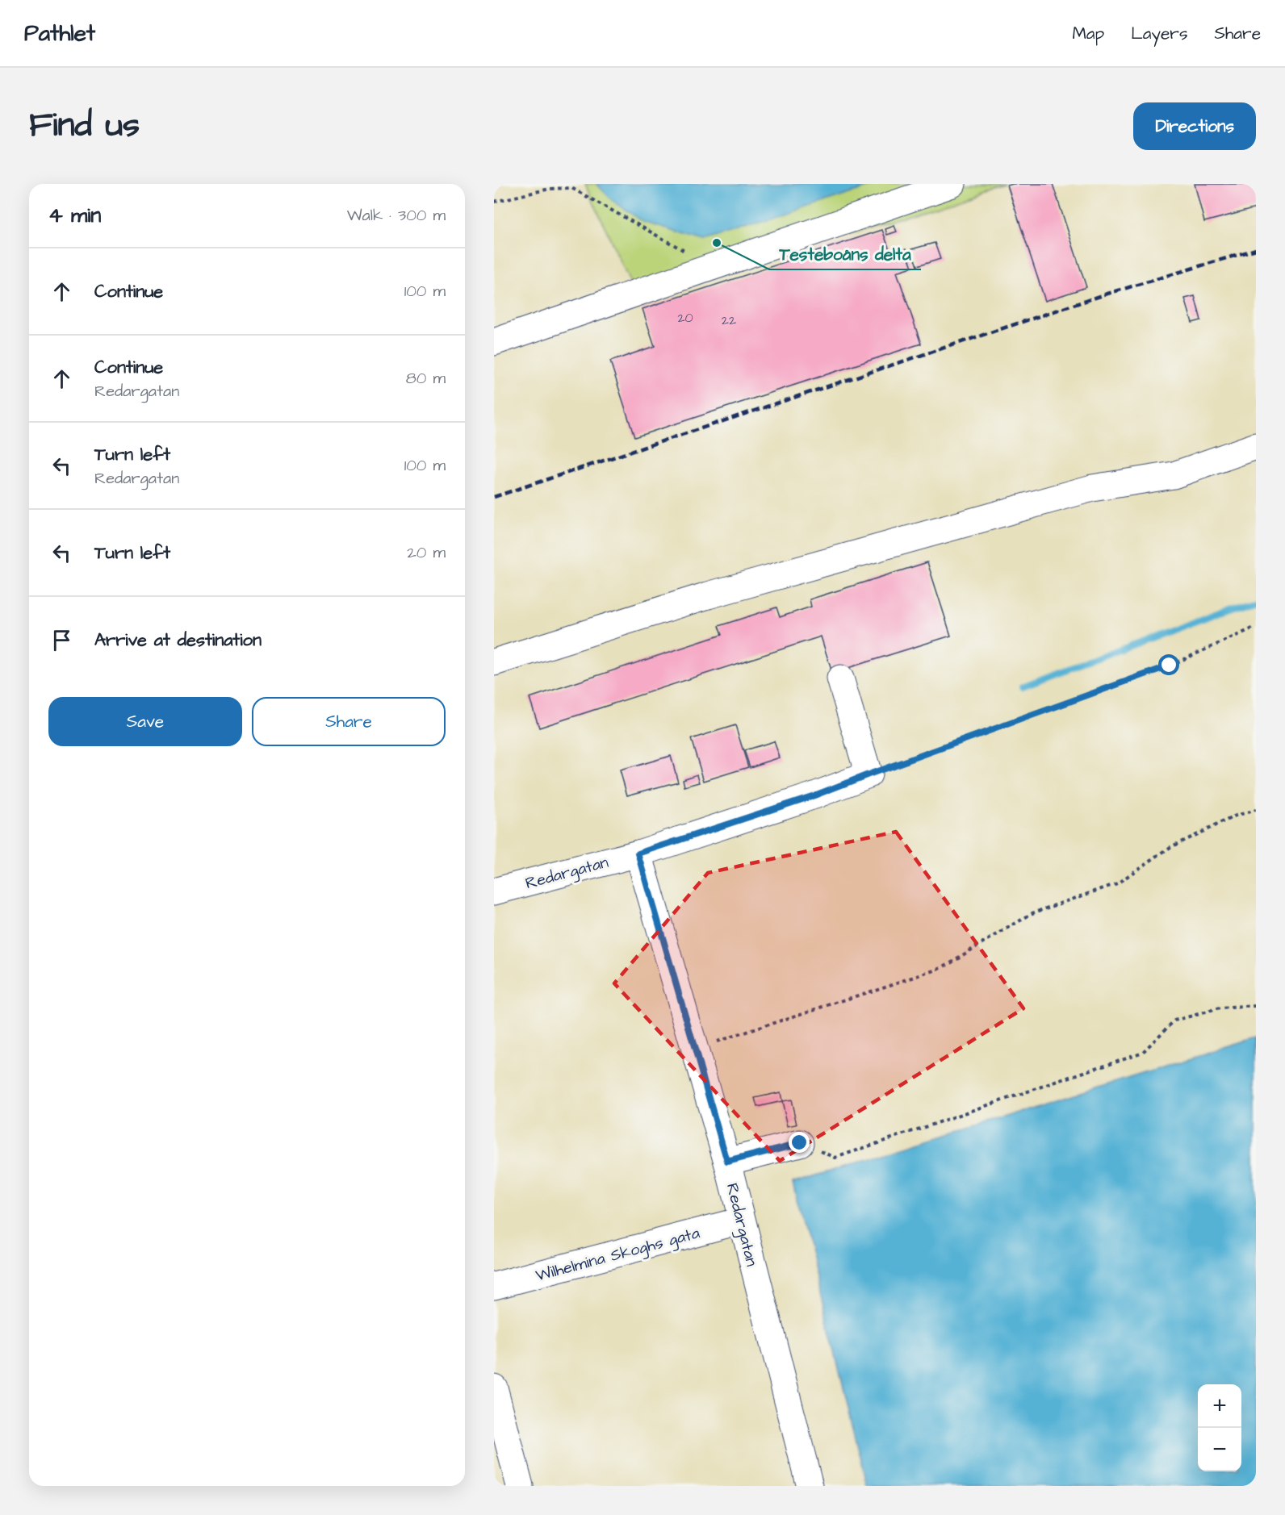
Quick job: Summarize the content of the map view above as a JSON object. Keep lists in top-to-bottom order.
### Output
{
  "streets": {
    "street": ["Redargatan", "Wilhelmina Skoghs gata"]
  },
  "crossings": [
    ["Redargatan", "Wilhelmina Skoghs gata"]
  ],
  "places": ["Testeboåns delta"],
  "house_numbers": ["20", "22"],
  "page": {
    "header": "Pathlet",
    "nav": ["Map", "Layers", "Share"],
    "title": "Find us",
    "buttons": [
      "Directions",
      ["Save", "Share"]
    ],
    "heading": ["4 min", "Walk · 300 m"],
    "list": [
      ["Continue", "100 m"],
      ["Continue", "Redargatan", "80 m"],
      ["Turn left", "Redargatan", "100 m"],
      ["Turn left", "20 m"],
      "Arrive at destination"
    ],
    "map_buttons": ["+", "−"]
  }
}
